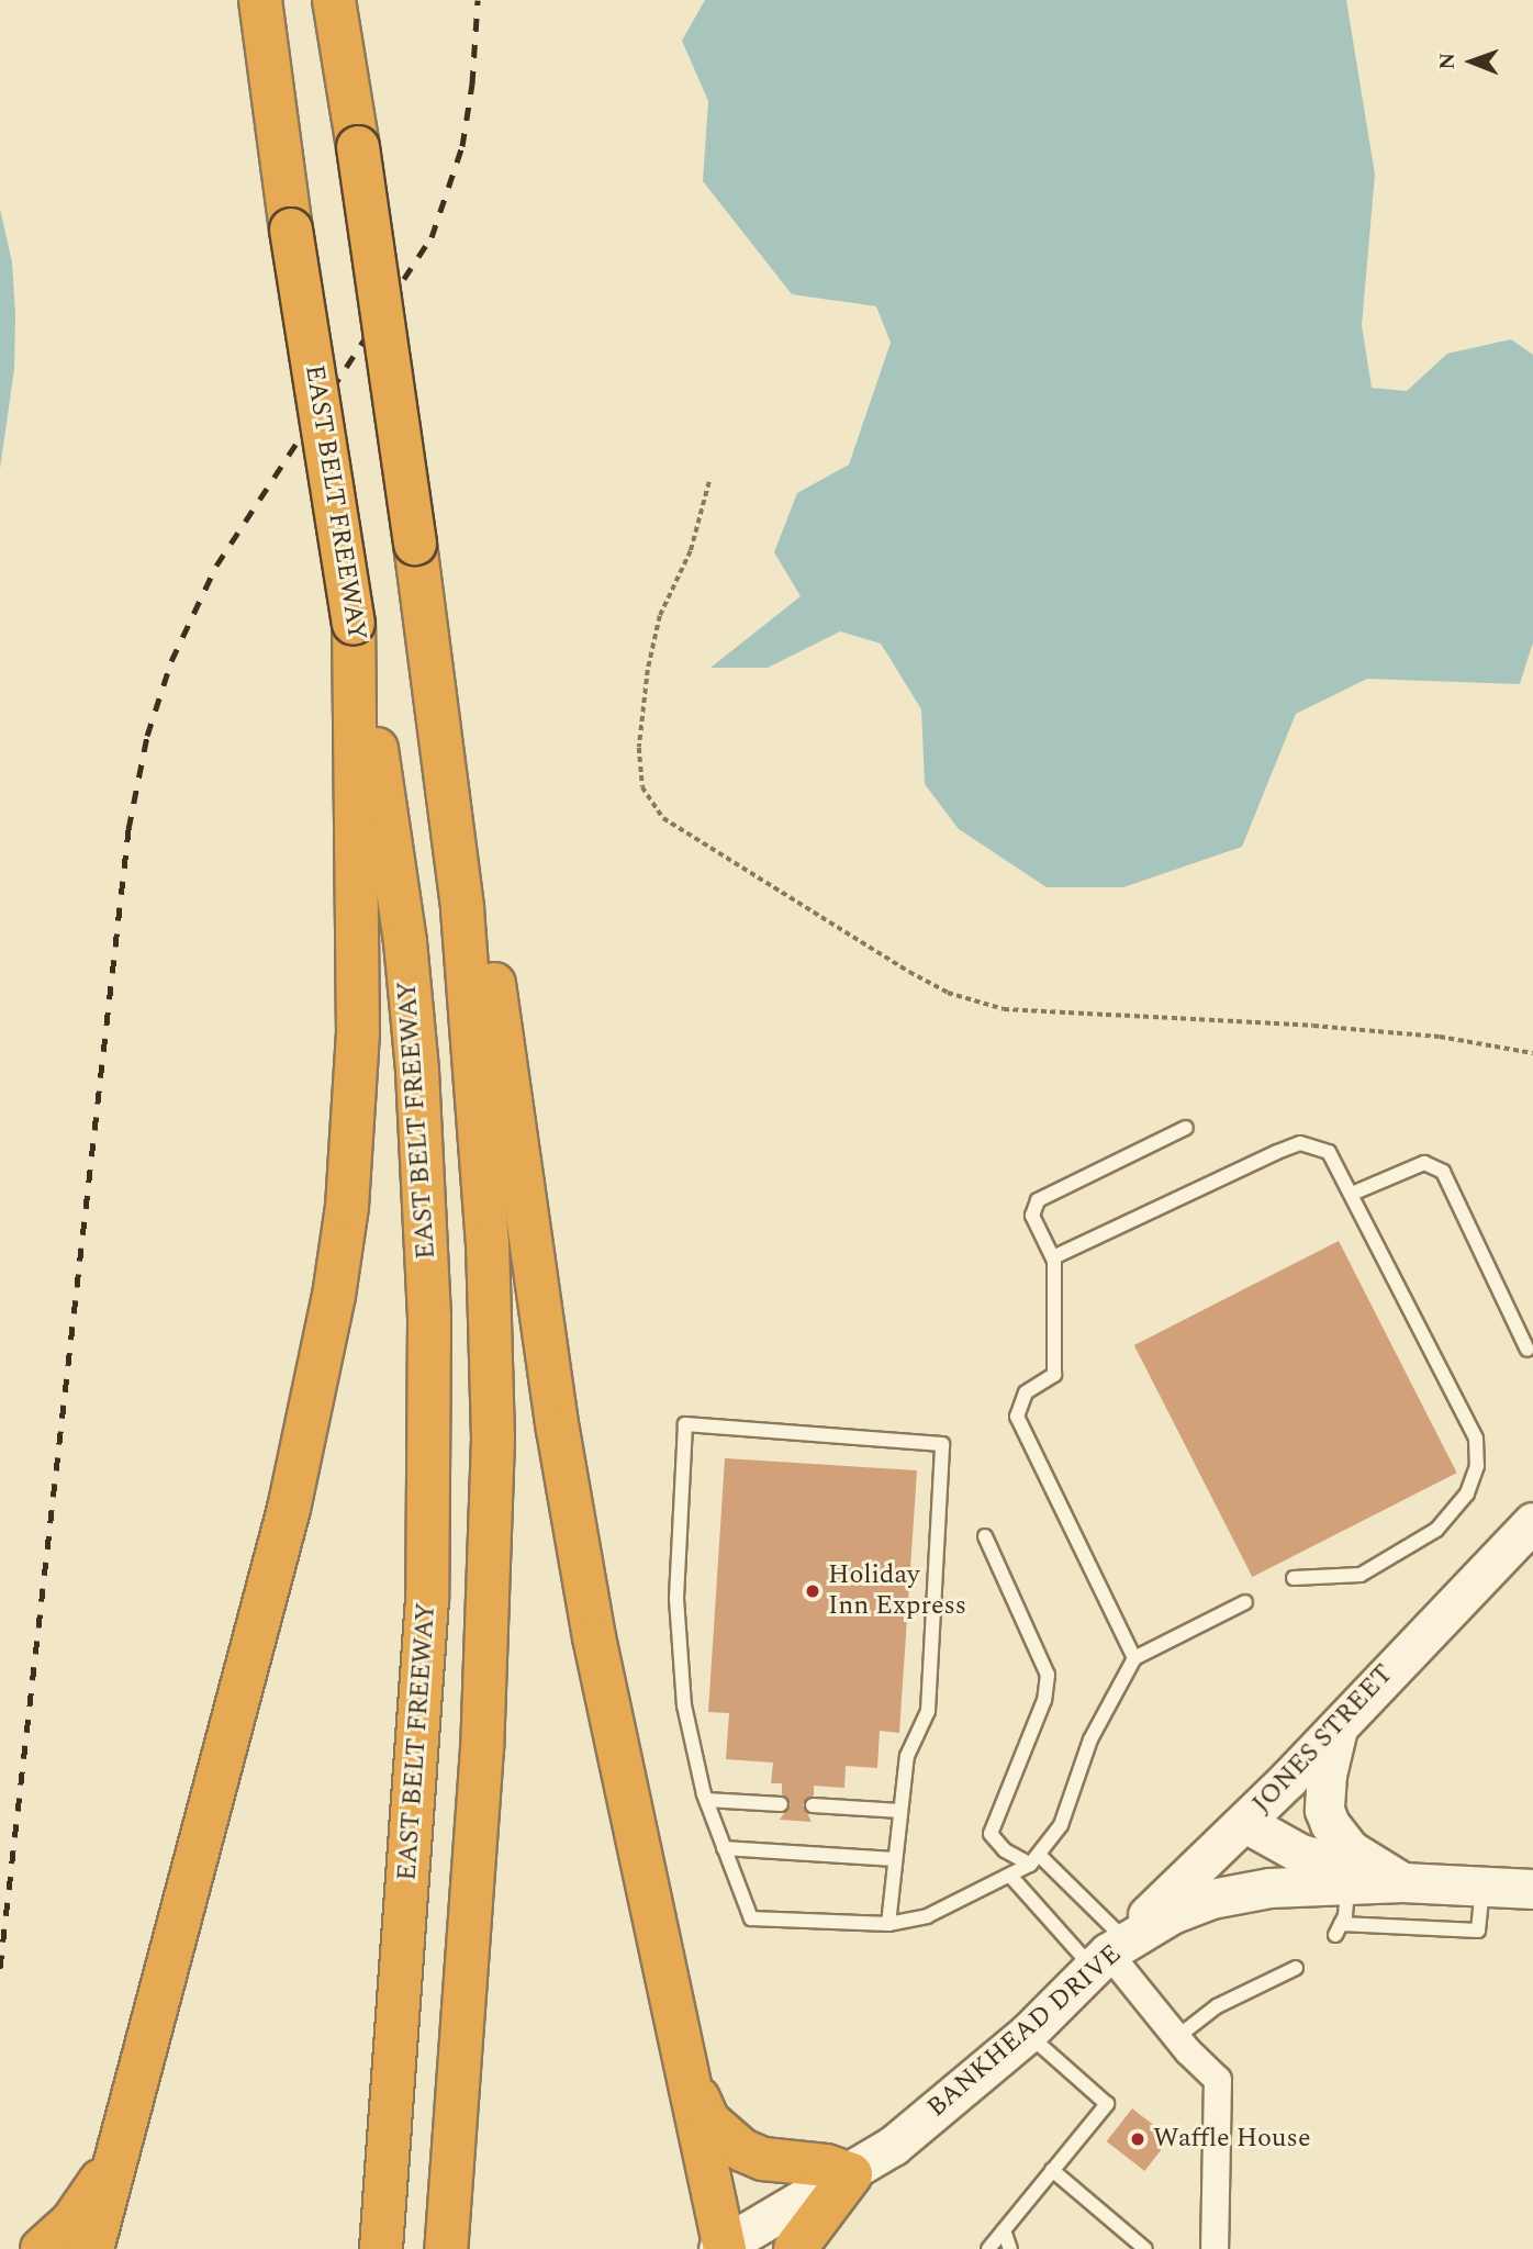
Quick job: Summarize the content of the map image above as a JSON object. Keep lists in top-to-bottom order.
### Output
{
  "streets": {
    "highway": ["EAST BELT FREEWAY"],
    "main road": ["JONES STREET", "BANKHEAD DRIVE"]
  },
  "crossings": [
    ["JONES STREET", "BANKHEAD DRIVE"]
  ],
  "places": ["Holiday Inn Express", "Waffle House"],
  "north": "left"
}
